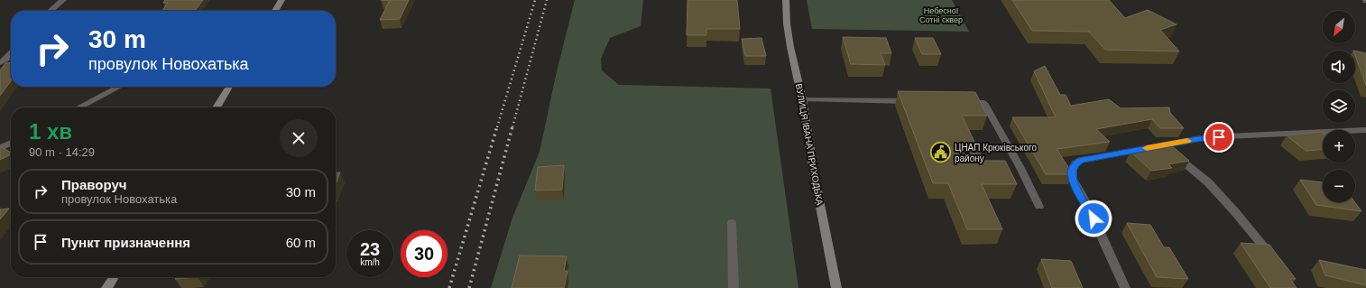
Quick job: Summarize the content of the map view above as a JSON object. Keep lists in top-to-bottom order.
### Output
{
  "streets": {
    "main road": ["ВУЛИЦЯ ІВАНА ПРИХОДЬКА"]
  },
  "parks": ["Небесної Сотні сквер"],
  "places": {
    "public building": ["ЦНАП Крюківського району"]
  },
  "north": "bottom left",
  "page": {
    "map_buttons": ["+", "−"],
    "turn": ["30 m", "провулок Новохатька"],
    "heading": ["1 хв", "90 m · 14:29"],
    "list": [
      {
        "name": "Праворуч",
        "note": "провулок Новохатька",
        "value": "30 m"
      },
      {
        "name": "Пункт призначення",
        "value": "60 m"
      }
    ],
    "speed": "23 km/h",
    "limit": "30"
  }
}
